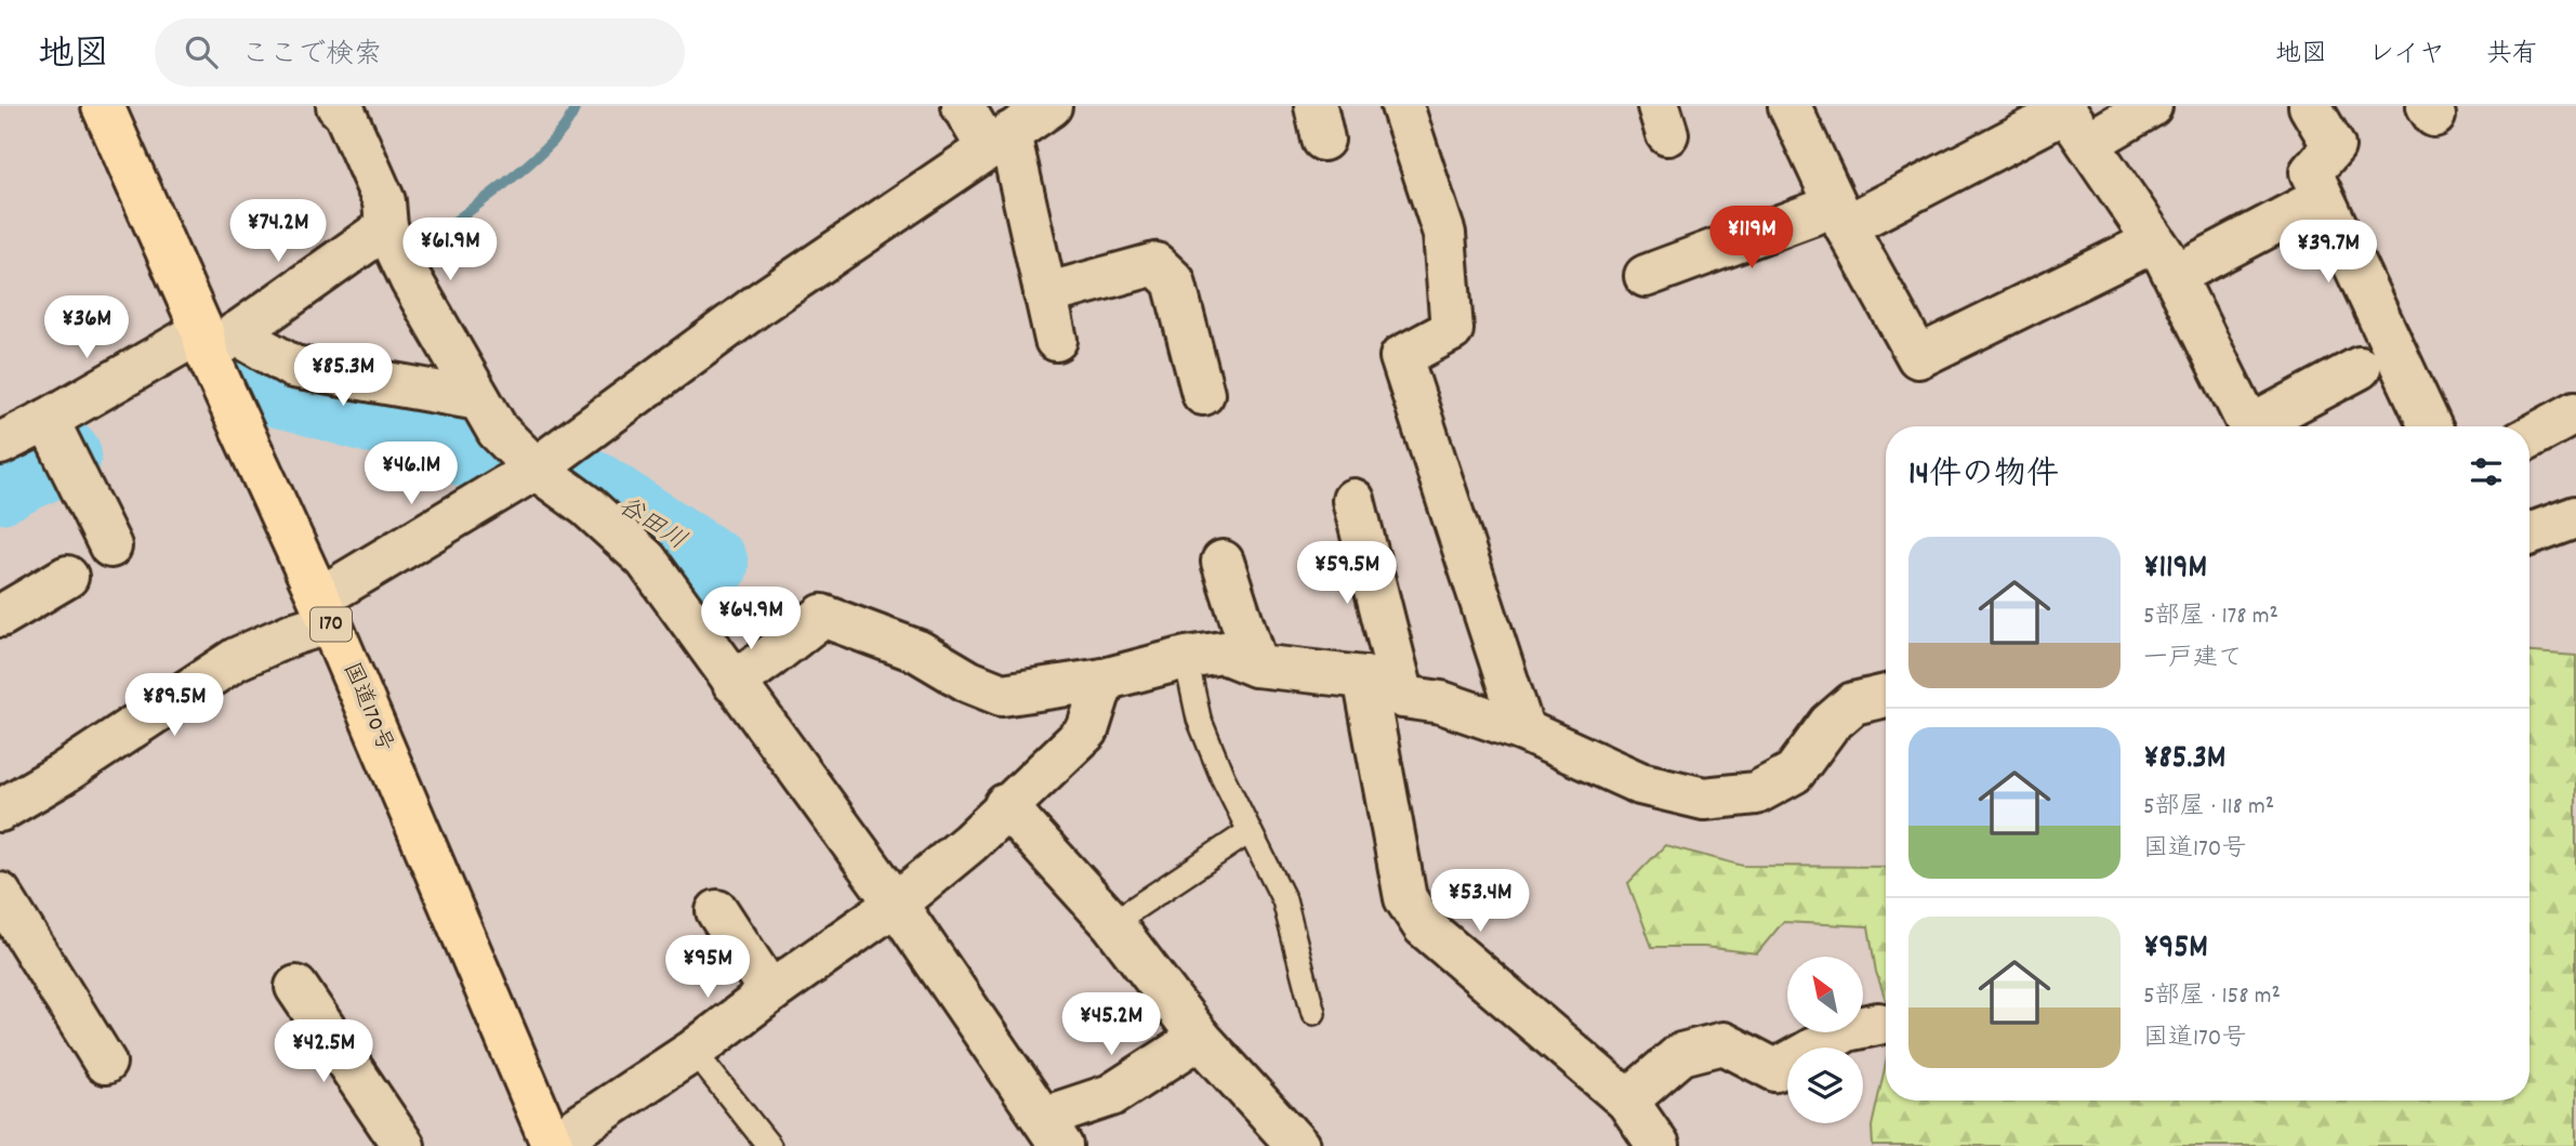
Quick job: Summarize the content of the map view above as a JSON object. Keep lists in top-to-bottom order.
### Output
{
  "streets": {
    "highway": ["170", "国道170号"]
  },
  "water": ["谷田川"],
  "north": "top left",
  "page": {
    "header": "地図",
    "search": "ここで検索",
    "nav": ["地図", "レイヤ", "共有"],
    "price": [
      "¥74.2M",
      "¥119M",
      "¥61.9M",
      "¥39.7M",
      "¥36M",
      "¥85.3M",
      "¥46.1M",
      "¥59.5M",
      "¥64.9M",
      "¥89.5M",
      "¥53.4M",
      "¥95M",
      "¥45.2M",
      "¥42.5M"
    ],
    "heading": "14件の物件",
    "list": [
      {
        "name": "¥119M",
        "note": "5部屋 · 178 m² · 一戸建て"
      },
      {
        "name": "¥85.3M",
        "note": "5部屋 · 118 m² · 国道170号"
      },
      {
        "name": "¥95M",
        "note": "5部屋 · 158 m² · 国道170号"
      }
    ]
  }
}
